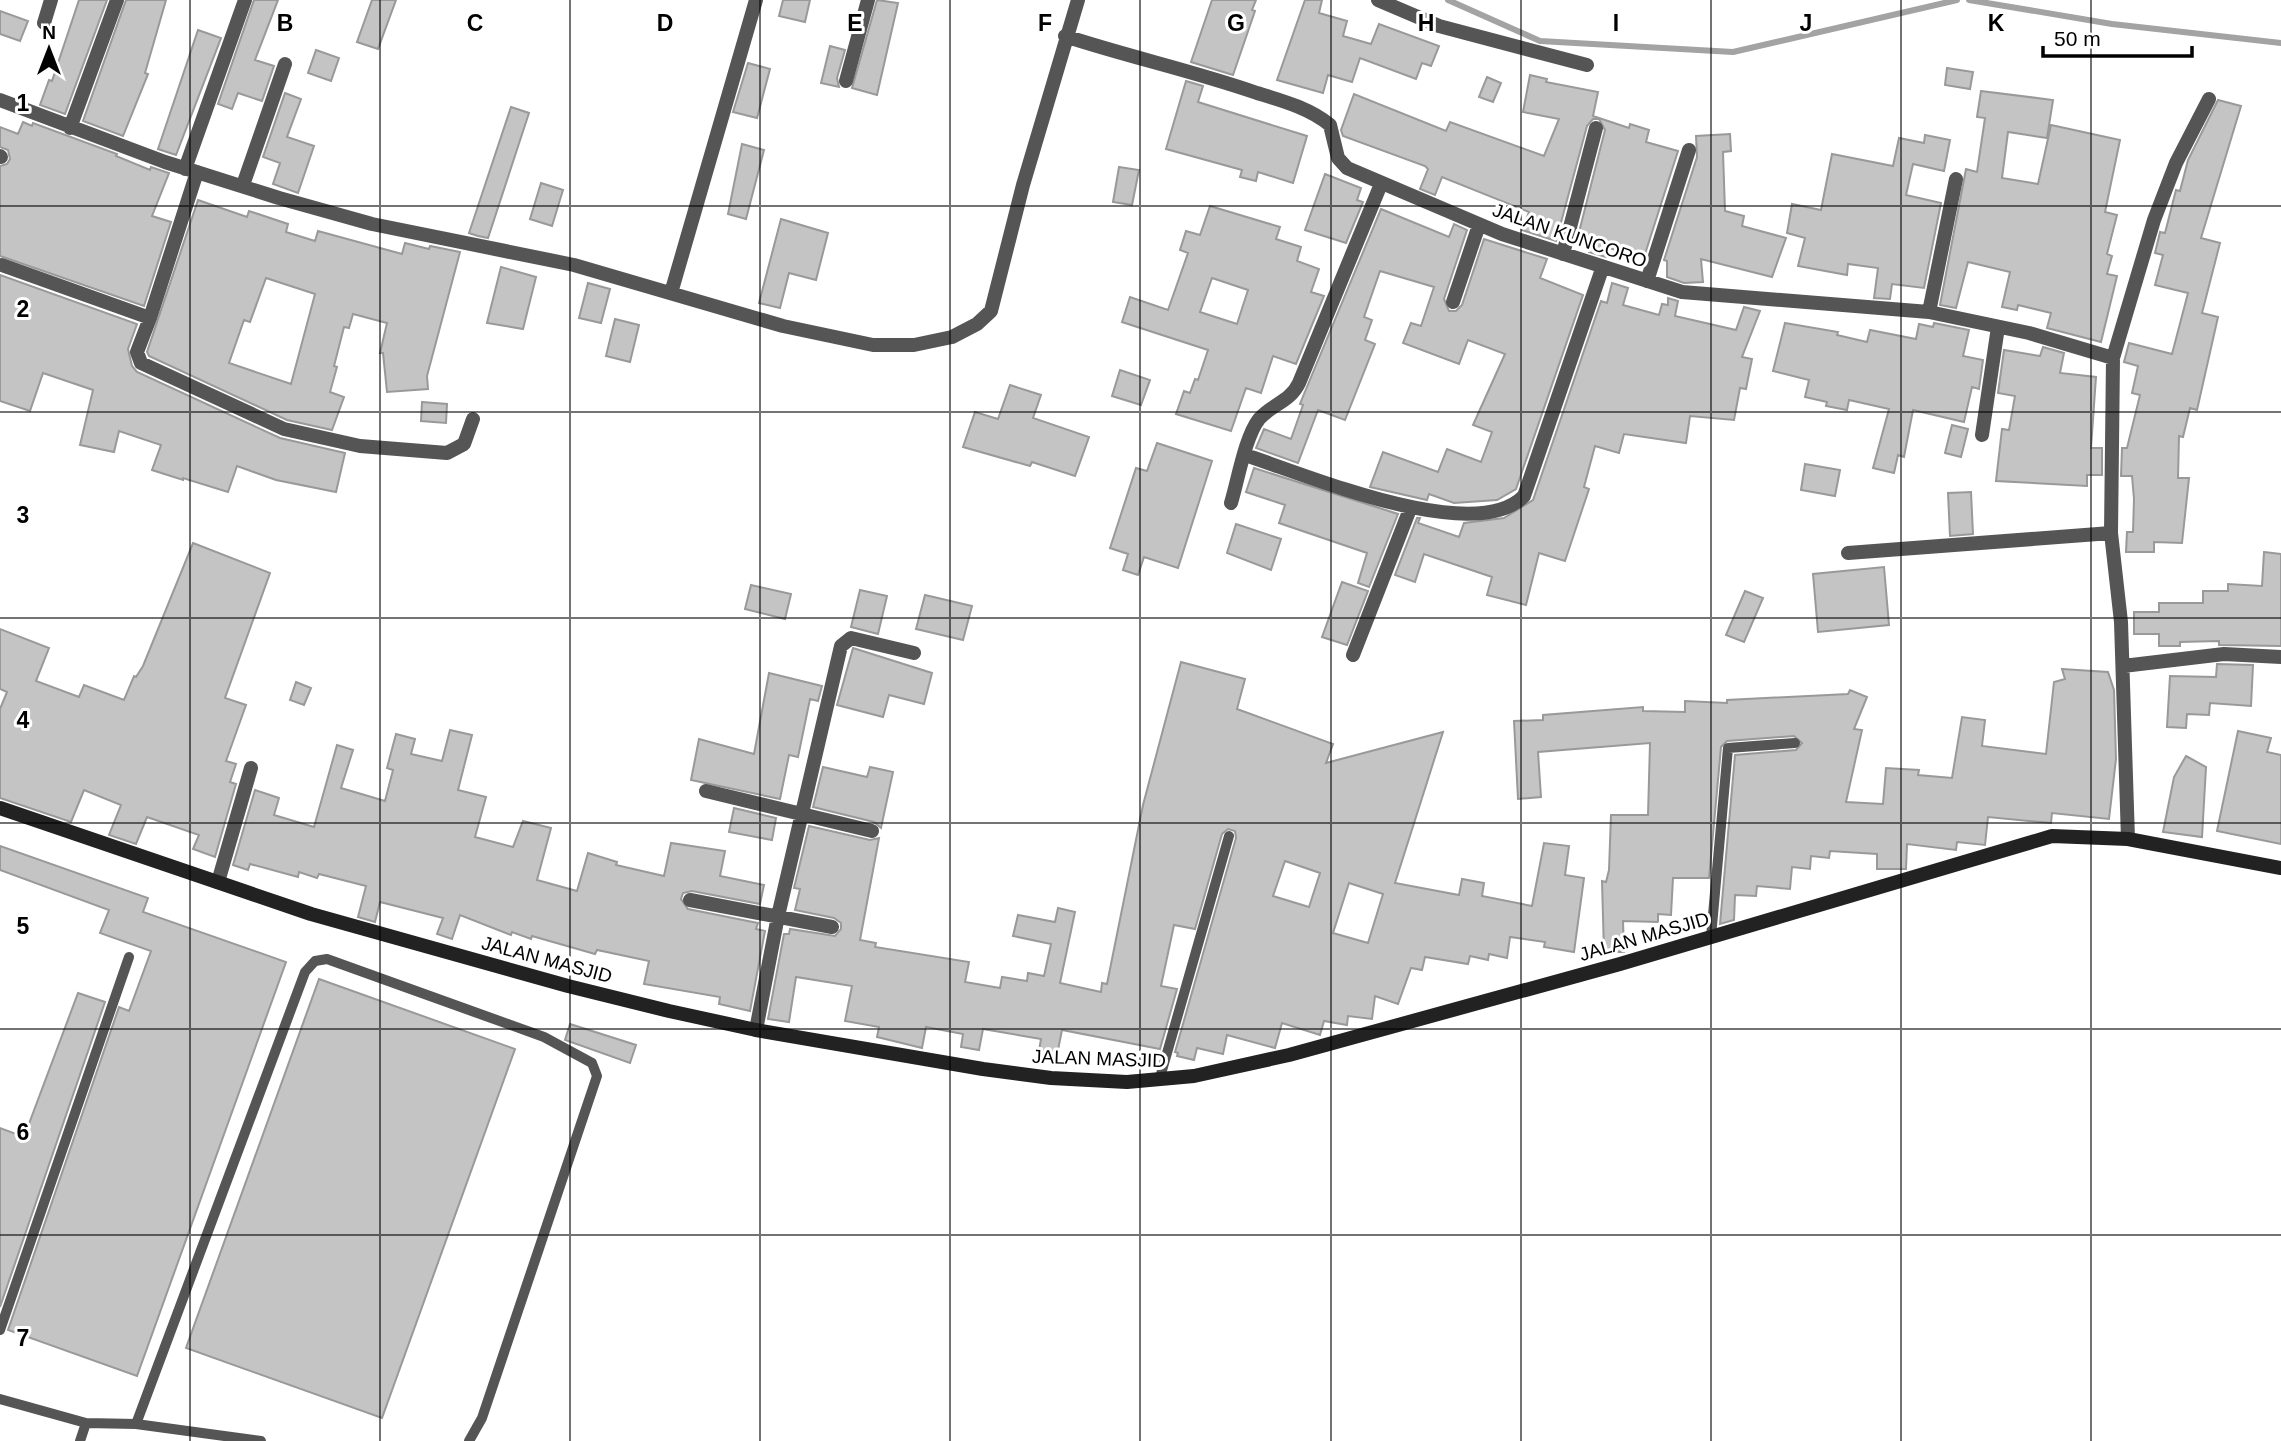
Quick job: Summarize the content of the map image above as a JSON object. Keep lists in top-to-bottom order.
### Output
{
  "streets": {
    "street": ["JALAN KUNCORO", "JALAN MASJID"]
  },
  "scale_bar": "50 m",
  "north": "top",
  "grid": {
    "columns": [
      "B",
      "C",
      "D",
      "E",
      "F",
      "G",
      "H",
      "I",
      "J",
      "K"
    ],
    "rows": [
      "1",
      "2",
      "3",
      "4",
      "5",
      "6",
      "7"
    ]
  }
}
